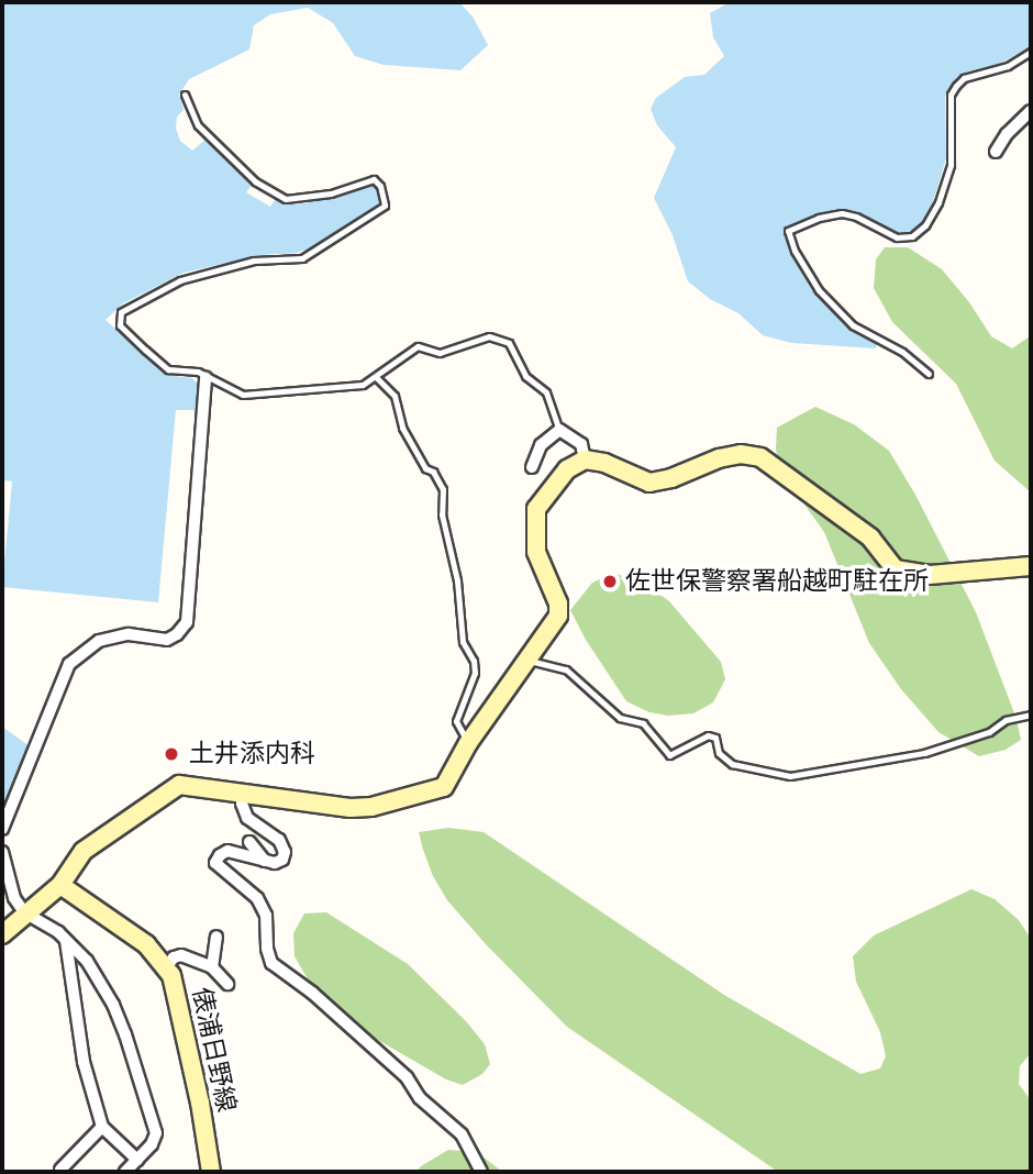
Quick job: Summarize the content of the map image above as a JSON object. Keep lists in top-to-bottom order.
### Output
{
  "streets": {
    "street": ["俵浦日野線"]
  },
  "places": ["佐世保警察署船越町駐在所", "土井添内科"]
}
